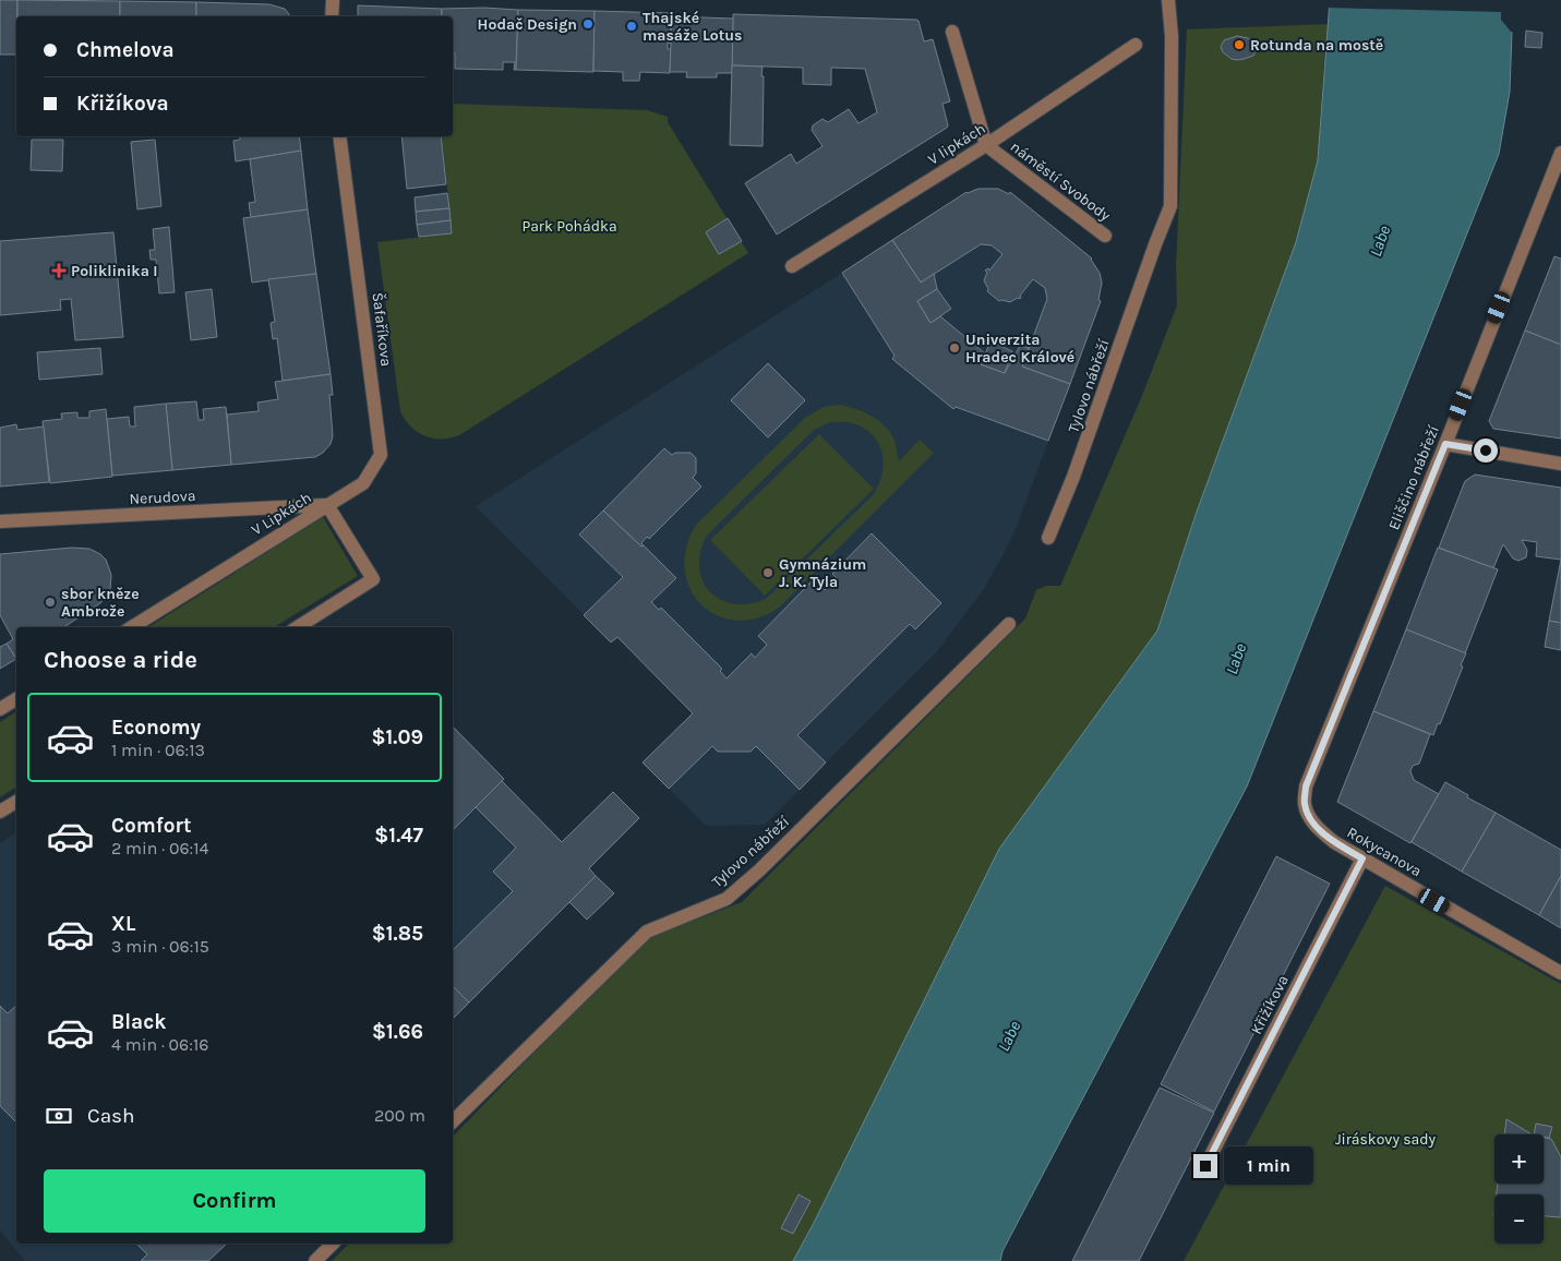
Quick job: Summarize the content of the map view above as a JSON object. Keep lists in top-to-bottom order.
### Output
{
  "streets": {
    "street": [
      "V lipkách",
      "náměstí Svobody",
      "Šafaříkova",
      "Tylovo nábřeží",
      "Eliščino nábřeží",
      "Nerudova",
      "V Lipkách",
      "Rokycanova",
      "Křižíkova"
    ]
  },
  "crossings": [
    ["V lipkách", "náměstí Svobody"],
    ["Šafaříkova", "Nerudova"],
    ["Šafaříkova", "V Lipkách"],
    ["Eliščino nábřeží", "Rokycanova"],
    ["Nerudova", "V Lipkách"],
    ["Rokycanova", "Křižíkova"]
  ],
  "water": ["Labe"],
  "parks": ["Park Pohádka", "Jiráskovy sady"],
  "places": {
    "other": [
      "Hodač Design",
      "Thajské masáže Lotus",
      "Rotunda na mostě",
      "Univerzita Hradec Králové",
      "Gymnázium J. K. Tyla",
      "sbor kněze Ambrože"
    ],
    "health": ["Poliklinika I"]
  },
  "page": {
    "banner": ["Chmelova", "Křižíkova"],
    "heading": "Choose a ride",
    "list": [
      {
        "name": "Economy",
        "note": "1 min · 06:13",
        "value": "$1.09"
      },
      {
        "name": "Comfort",
        "note": "2 min · 06:14",
        "value": "$1.47"
      },
      {
        "name": "XL",
        "note": "3 min · 06:15",
        "value": "$1.85"
      },
      {
        "name": "Black",
        "note": "4 min · 06:16",
        "value": "$1.66"
      }
    ],
    "pay": ["Cash", "200 m"],
    "map_buttons": ["+", "−"],
    "bubble": "1 min",
    "buttons": "Confirm"
  }
}
